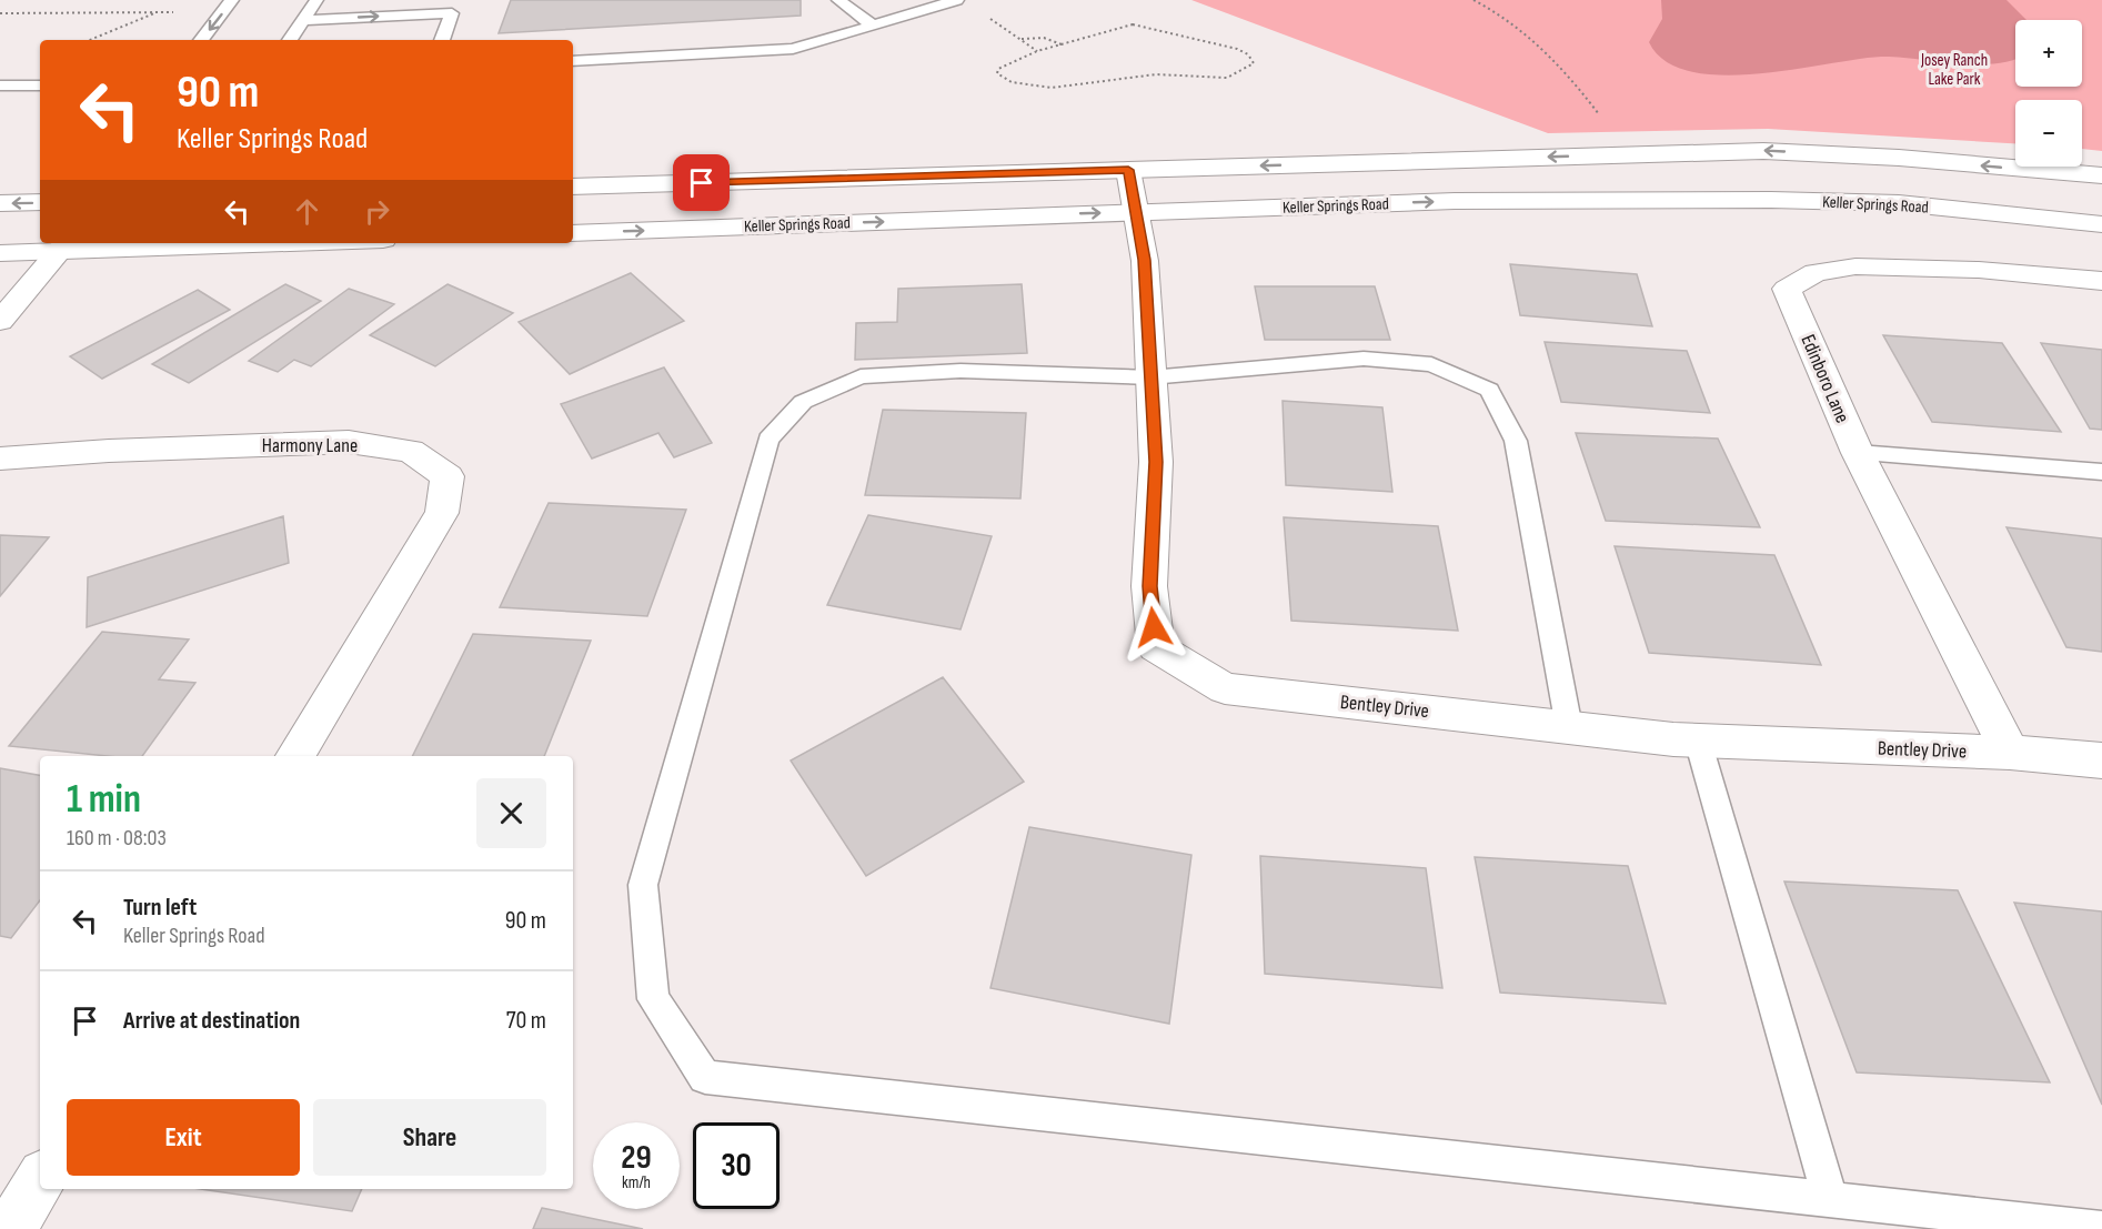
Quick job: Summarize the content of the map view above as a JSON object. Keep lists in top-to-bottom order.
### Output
{
  "streets": {
    "main road": [
      "Keller Springs Road",
      "Edinboro Lane",
      "Harmony Lane",
      "Bentley Drive"
    ]
  },
  "crossings": [
    ["Keller Springs Road", "Bentley Drive"],
    ["Edinboro Lane", "Bentley Drive"]
  ],
  "parks": ["Josey Ranch Lake Park"],
  "page": {
    "map_buttons": ["+", "−"],
    "turn": ["90 m", "Keller Springs Road"],
    "heading": ["1 min", "160 m · 08:03"],
    "list": [
      {
        "name": "Turn left",
        "note": "Keller Springs Road",
        "value": "90 m"
      },
      {
        "name": "Arrive at destination",
        "value": "70 m"
      }
    ],
    "buttons": ["Exit", "Share"],
    "speed": "29 km/h",
    "limit": "30"
  }
}
